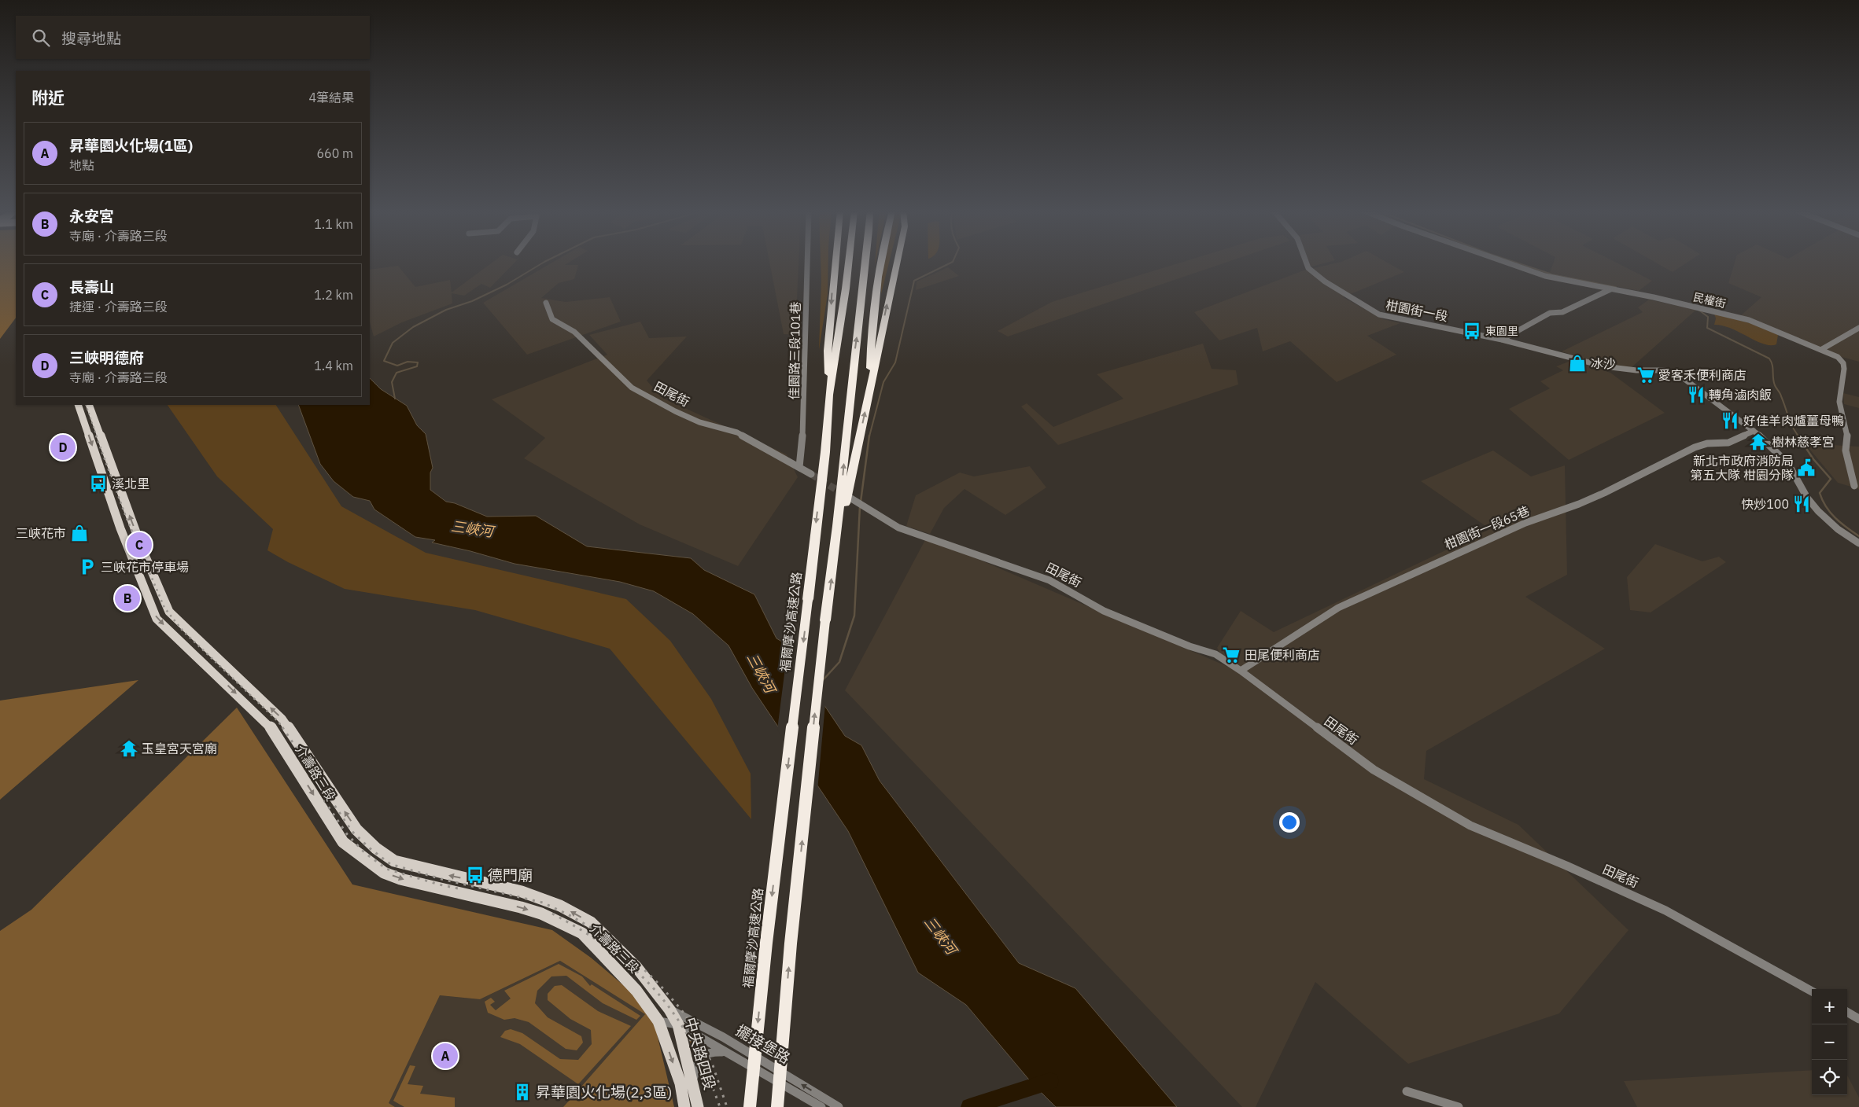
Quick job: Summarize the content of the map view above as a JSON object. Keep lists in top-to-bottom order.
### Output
{
  "streets": {
    "highway": ["福爾摩沙高速公路"],
    "main road": ["介壽路三段", "中央路四段"],
    "street": [
      "民權街",
      "柑園街一段",
      "佳園路三段101巷",
      "田尾街",
      "柑園街一段65巷",
      "擺接堡路"
    ]
  },
  "crossings": [
    ["柑園街一段", "柑園街一段65巷"],
    ["佳園路三段101巷", "田尾街"],
    ["田尾街", "柑園街一段65巷"],
    ["介壽路三段", "擺接堡路"],
    ["介壽路三段", "中央路四段"],
    ["擺接堡路", "中央路四段"]
  ],
  "water": ["三峽河"],
  "places": {
    "bus stop": ["東園里", "溪北里", "德門廟"],
    "shop": ["冰沙", "三峽花市"],
    "supermarket": ["愛客禾便利商店", "田尾便利商店"],
    "restaurant": ["轉角滷肉飯", "好佳羊肉爐薑母鴨", "快炒100"],
    "temple": ["樹林慈孝宮", "玉皇宮天宮廟"],
    "public building": ["新北市政府消防局 第五大隊 柑園分隊"],
    "parking": ["三峽花市停車場"],
    "building": ["昇華園火化場(2,3區)"]
  },
  "page": {
    "search": "搜尋地點",
    "heading": ["附近", "4筆結果"],
    "list": [
      {
        "mark": "A",
        "name": "昇華園火化場(1區)",
        "note": "地點",
        "value": "660 m"
      },
      {
        "mark": "B",
        "name": "永安宮",
        "note": "寺廟 · 介壽路三段",
        "value": "1.1 km"
      },
      {
        "mark": "C",
        "name": "長壽山",
        "note": "捷運 · 介壽路三段",
        "value": "1.2 km"
      },
      {
        "mark": "D",
        "name": "三峽明德府",
        "note": "寺廟 · 介壽路三段",
        "value": "1.4 km"
      }
    ],
    "pins": [
      "D",
      "C",
      "B",
      "A"
    ],
    "map_buttons": ["+", "−"]
  }
}
